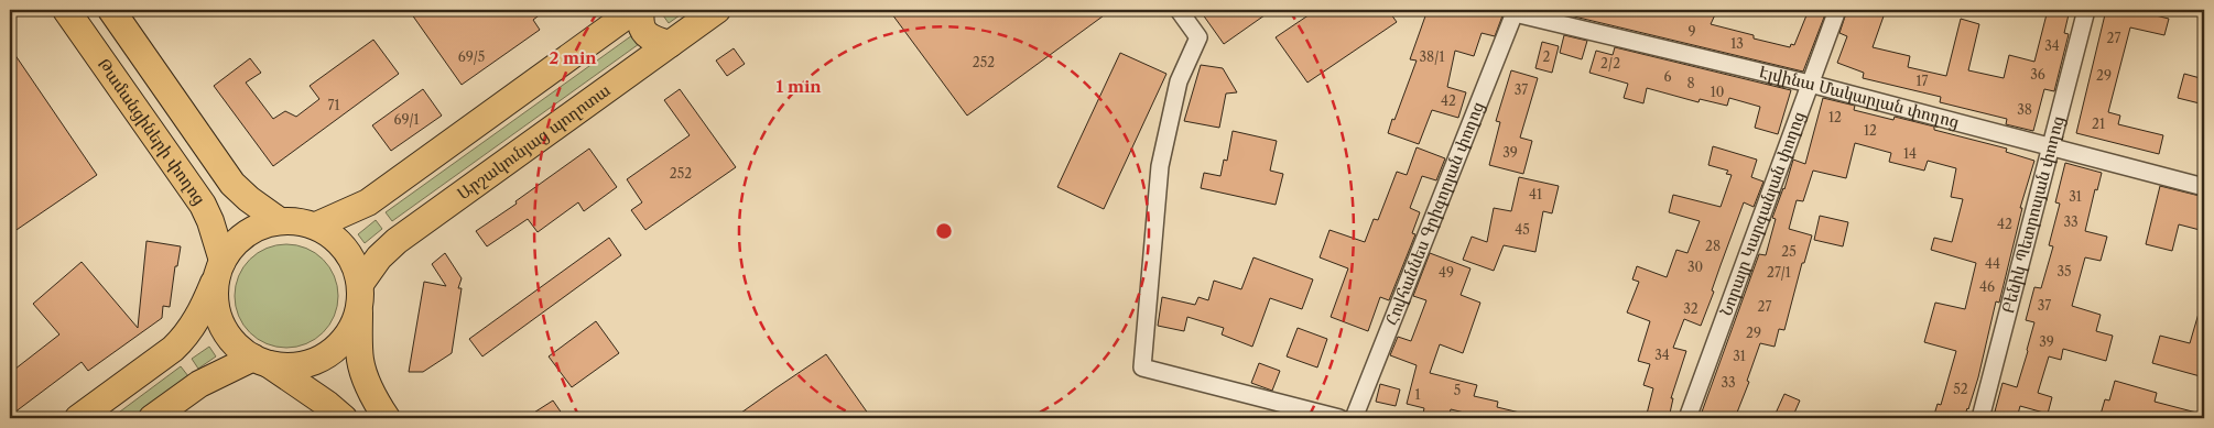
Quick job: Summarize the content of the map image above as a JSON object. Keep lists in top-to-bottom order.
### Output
{
  "streets": {
    "main road": ["Թամանցիների փողոց", "Արշակունյաց պողոտա"],
    "street": [
      "Էլվինա Մակարյան փողոց",
      "Նորայր Կարգանյան փողոց",
      "Հովհաննես Գրիգորյան փողոց",
      "Բենիկ Պետրոսյան փողոց"
    ]
  },
  "crossings": [
    ["Էլվինա Մակարյան փողոց", "Նորայր Կարգանյան փողոց"],
    ["Էլվինա Մակարյան փողոց", "Հովհաննես Գրիգորյան փողոց"],
    ["Էլվինա Մակարյան փողոց", "Բենիկ Պետրոսյան փողոց"],
    ["Թամանցիների փողոց", "Արշակունյաց պողոտա"]
  ],
  "house_numbers": [
    "9",
    "27",
    "13",
    "34",
    "69/5",
    "38/1",
    "2",
    "252",
    "2/2",
    "36",
    "29",
    "6",
    "17",
    "8",
    "37",
    "10",
    "42",
    "71",
    "38",
    "12",
    "69/1",
    "21",
    "12",
    "39",
    "14",
    "252",
    "41",
    "31",
    "33",
    "42",
    "45",
    "28",
    "25",
    "44",
    "30",
    "35",
    "49",
    "27/1",
    "46",
    "37",
    "27",
    "32",
    "29",
    "39",
    "34",
    "31",
    "33",
    "52",
    "5",
    "1"
  ],
  "rings": ["2 min", "1 min"]
}
